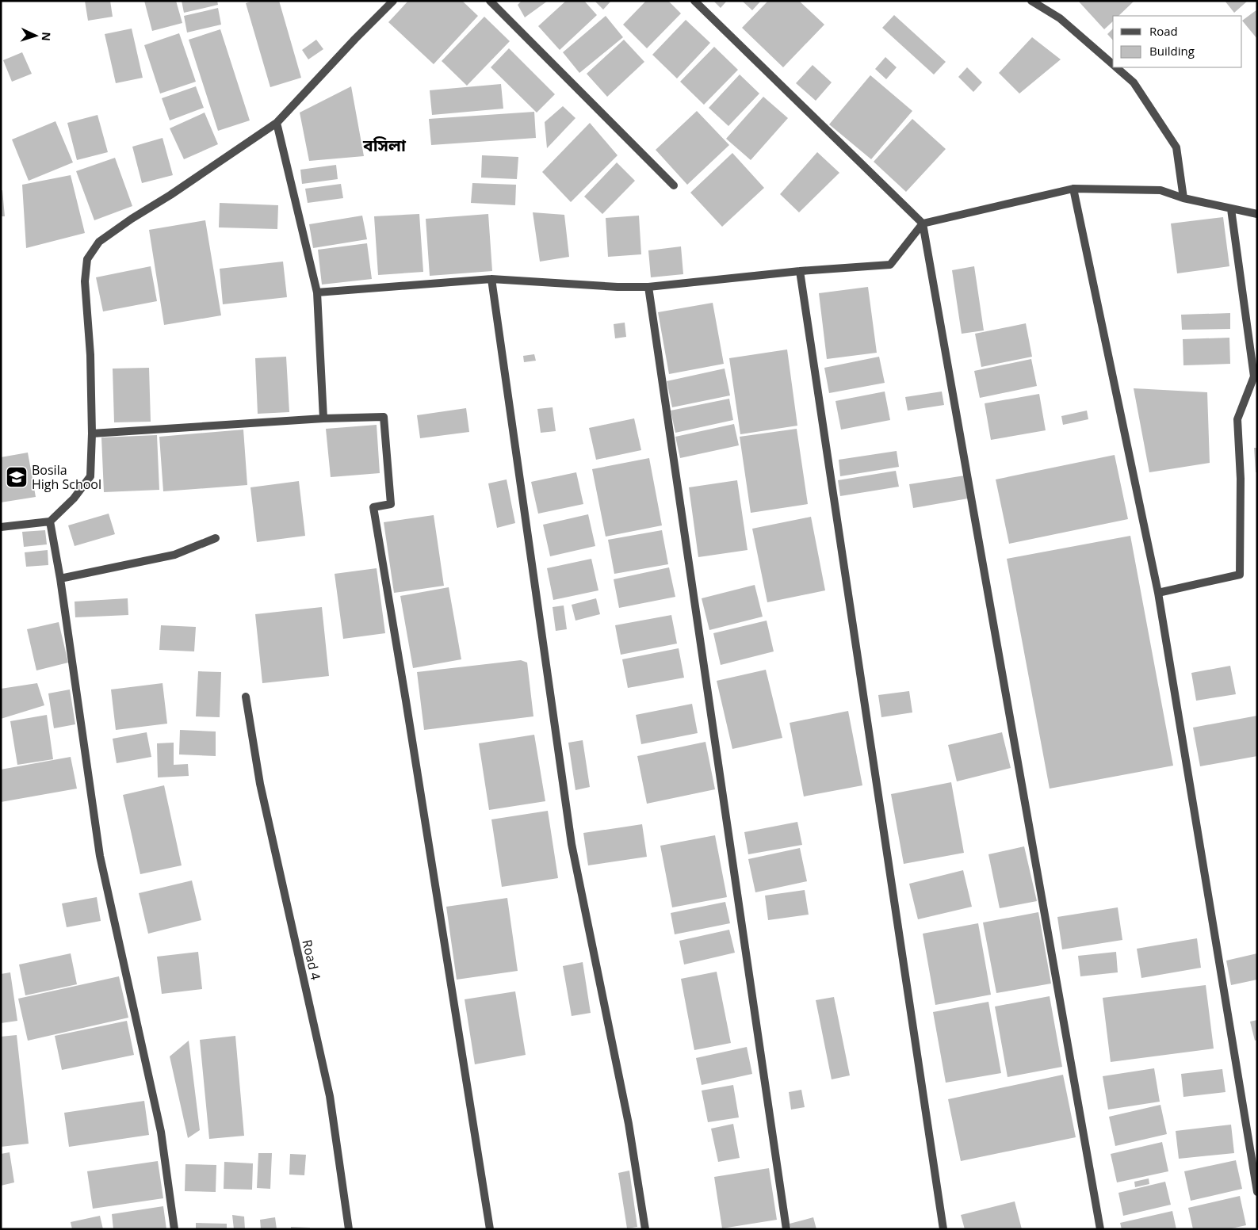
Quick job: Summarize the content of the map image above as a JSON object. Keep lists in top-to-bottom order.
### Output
{
  "streets": {
    "street": ["Road 4"]
  },
  "districts": ["বসিলা"],
  "places": {
    "school or university": ["Bosila High School"]
  },
  "legend": ["Road", "Building"],
  "north": "right"
}
